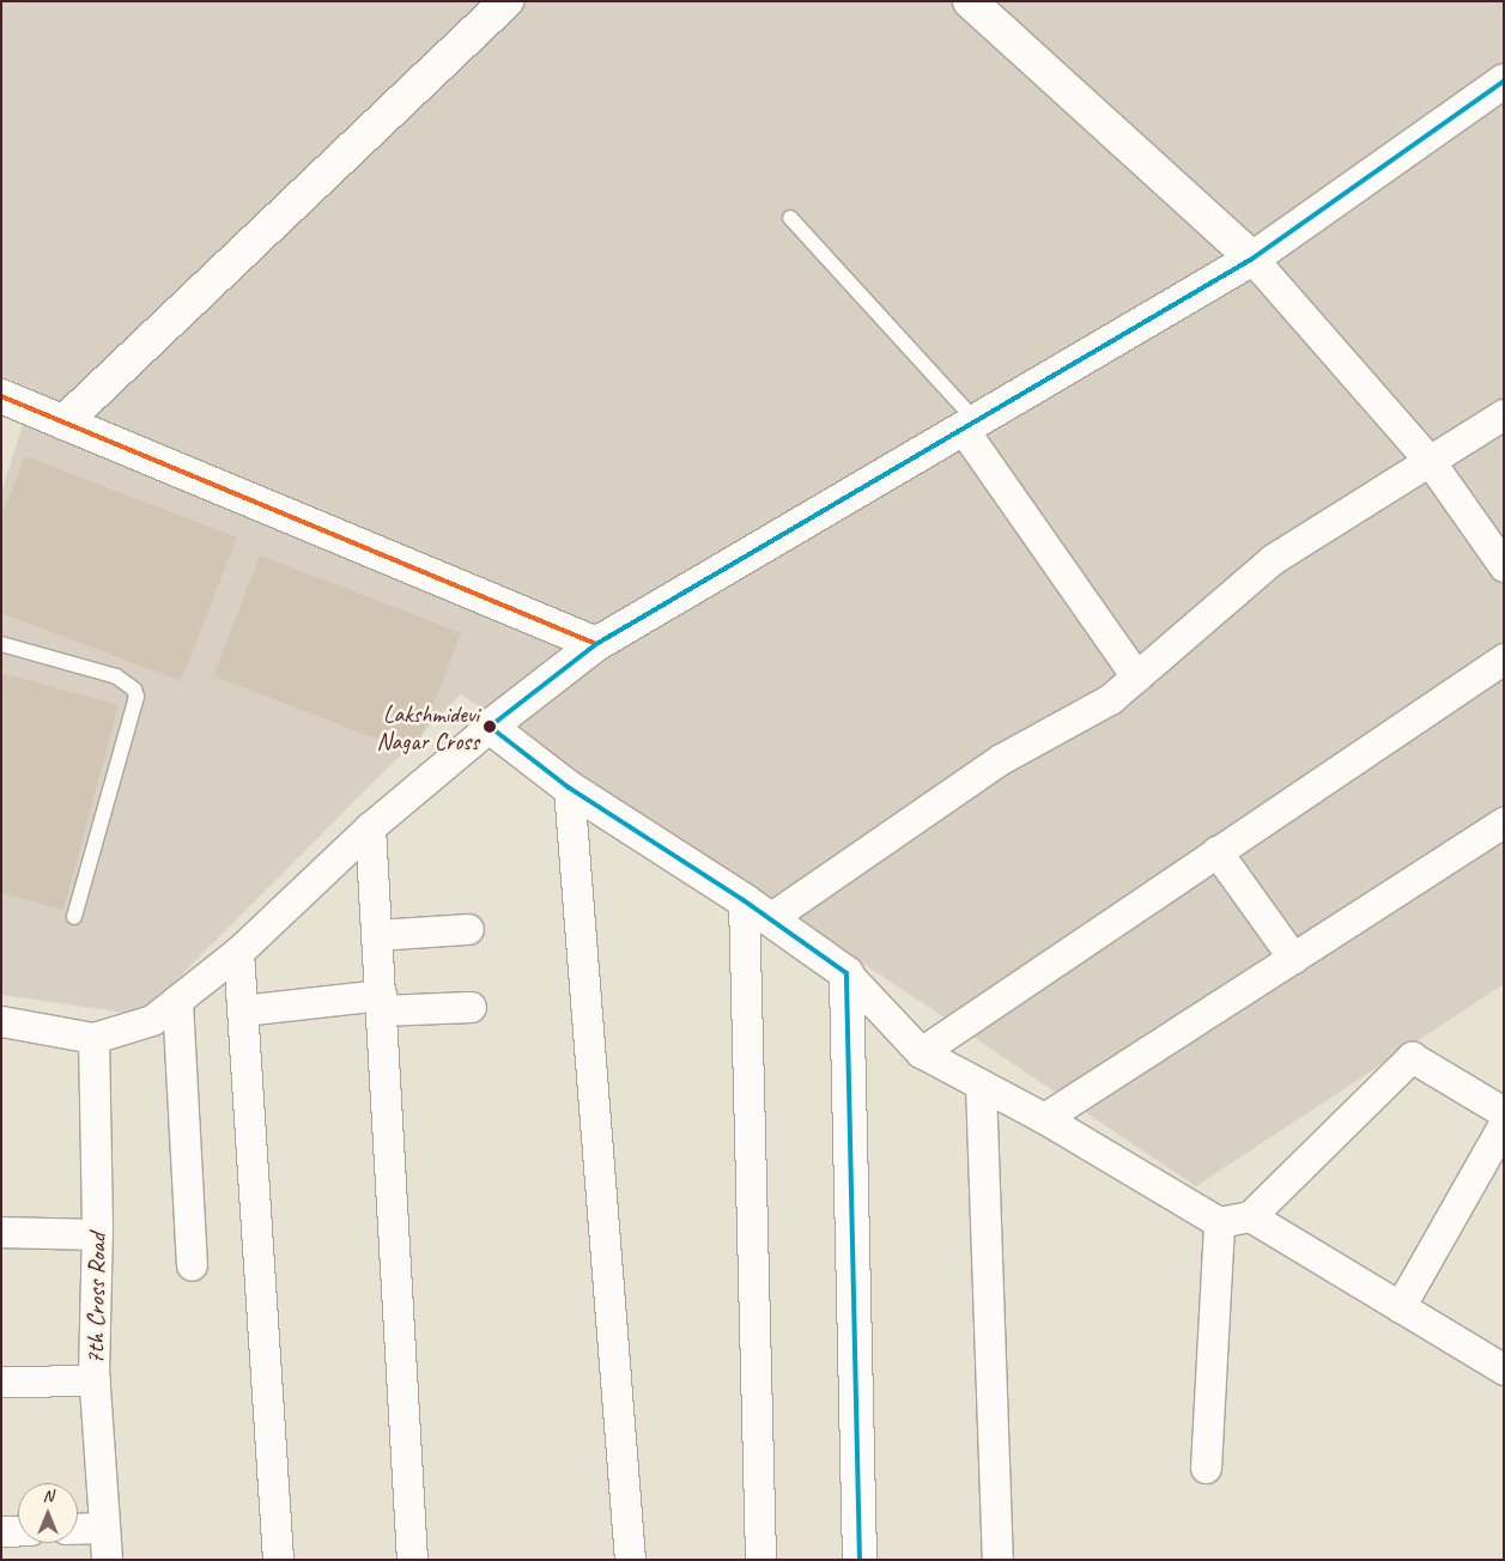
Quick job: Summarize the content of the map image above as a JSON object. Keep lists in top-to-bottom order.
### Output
{
  "streets": {
    "street": ["7th Cross Road"]
  },
  "places": ["Lakshmidevi Nagar Cross"],
  "north": "top"
}
